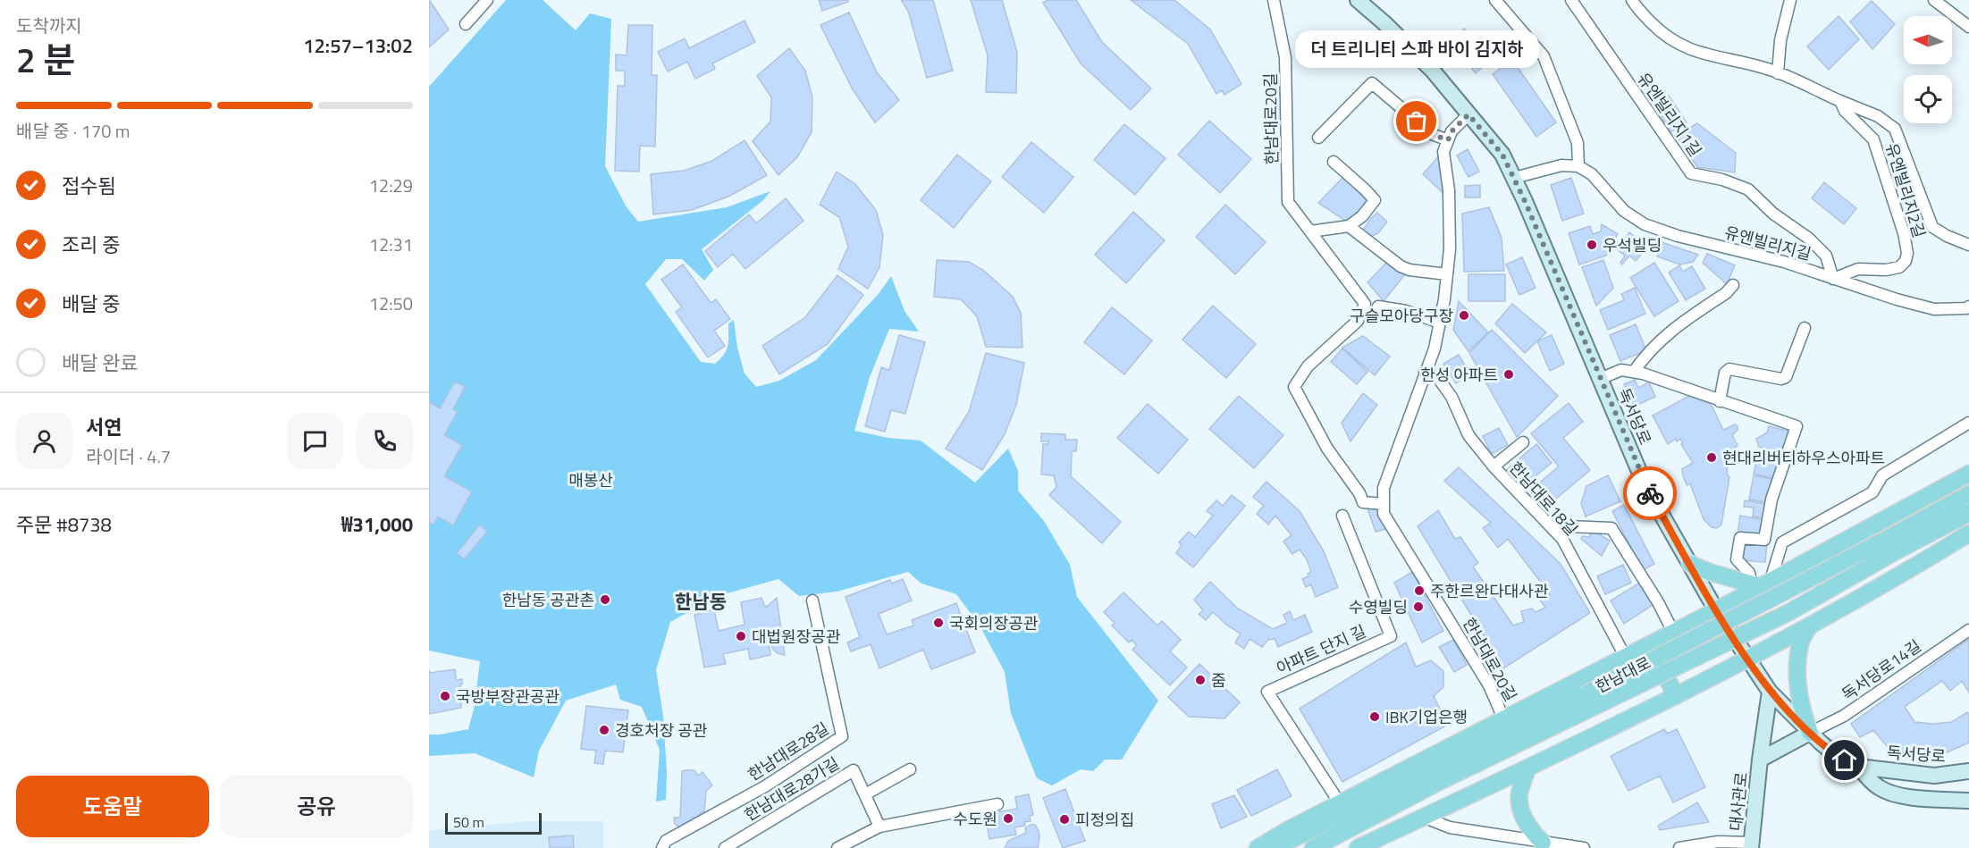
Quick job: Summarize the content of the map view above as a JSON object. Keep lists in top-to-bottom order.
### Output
{
  "streets": {
    "main road": ["독서당로", "한남대로", "대사관로"],
    "street": [
      "유엔빌리지1길",
      "한남대로20길",
      "유엔빌리지2길",
      "유엔빌리지길",
      "한남대로18길",
      "아파트 단지 길",
      "독서당로14길",
      "한남대로28길",
      "한남대로28가길"
    ]
  },
  "crossings": [
    ["유엔빌리지1길", "유엔빌리지2길"],
    ["유엔빌리지1길", "유엔빌리지길"],
    ["한남대로20길", "한남대로18길"],
    ["유엔빌리지2길", "유엔빌리지길"],
    ["독서당로", "독서당로14길"],
    ["독서당로", "대사관로"],
    ["독서당로14길", "대사관로"]
  ],
  "districts": ["한남동"],
  "parks": ["매봉산"],
  "places": [
    "더 트리니티 스파 바이 김지하",
    "우석빌딩",
    "구슬모아당구장",
    "한성 아파트",
    "현대리버티하우스아파트",
    "주한르완다대사관",
    "한남동 공관촌",
    "수영빌딩",
    "국회의장공관",
    "대법원장공관",
    "줌",
    "국방부장관공관",
    "IBK기업은행",
    "경호처장 공관",
    "수도원",
    "피정의집"
  ],
  "scale_bar": "50 m",
  "north": "left",
  "page": {
    "heading": ["2 분", "도착까지", "12:57–13:02"],
    "panel": [
      "서연",
      "라이더 · 4.7",
      "주문 #8738",
      "₩31,000"
    ],
    "bubble": "더 트리니티 스파 바이 김지하",
    "bar": "배달 중 · 170 m",
    "list": [
      ["접수됨", "12:29"],
      ["조리 중", "12:31"],
      ["배달 중", "12:50"],
      "배달 완료"
    ],
    "buttons": ["도움말", "공유"],
    "scale": "50 m"
  }
}
